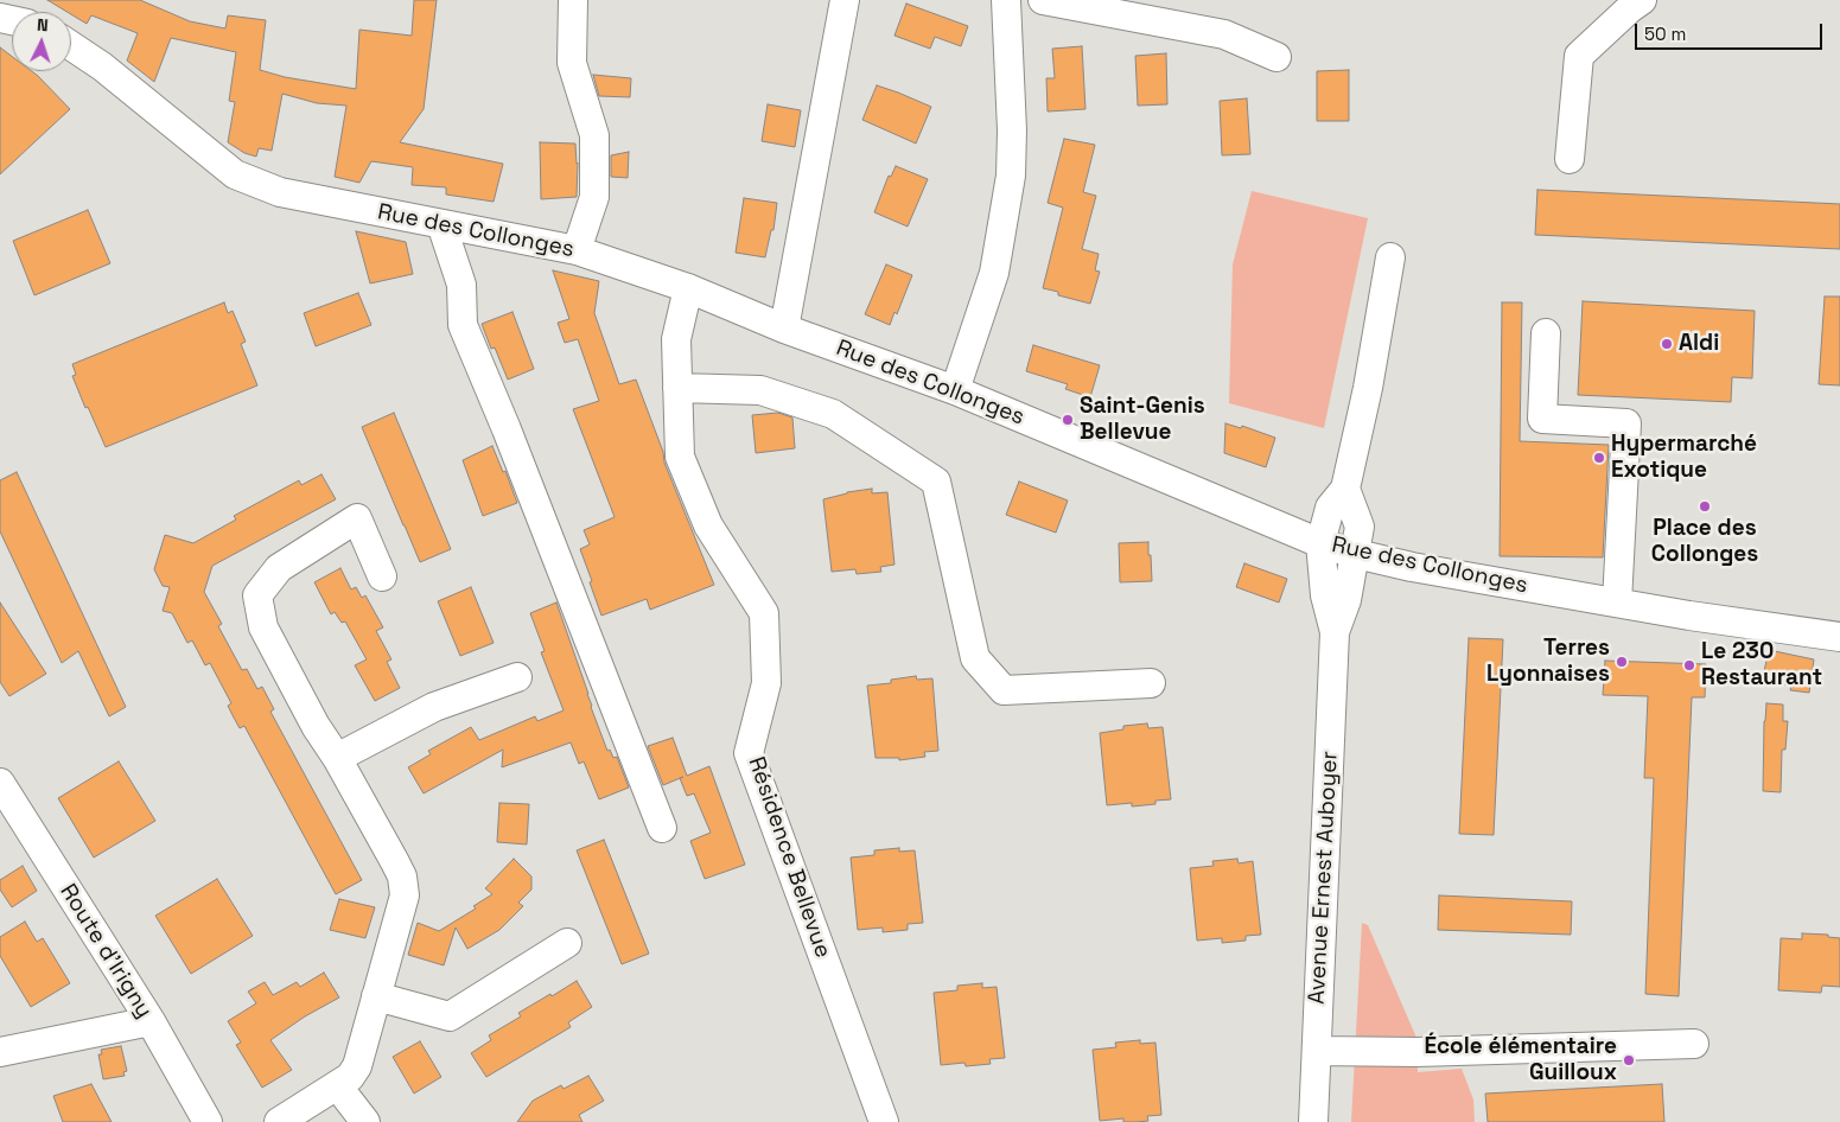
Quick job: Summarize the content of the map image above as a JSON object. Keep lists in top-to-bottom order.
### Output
{
  "streets": {
    "street": [
      "Rue des Collonges",
      "Résidence Bellevue",
      "Avenue Ernest Auboyer",
      "Route d'Irigny"
    ]
  },
  "crossings": [
    ["Rue des Collonges", "Résidence Bellevue"],
    ["Rue des Collonges", "Avenue Ernest Auboyer"]
  ],
  "places": [
    "Aldi",
    "Saint-Genis Bellevue",
    "Hypermarché Exotique",
    "Place des Collonges",
    "Terres Lyonnaises",
    "Le 230 Restaurant",
    "École élémentaire Guilloux"
  ],
  "scale_bar": "50 m",
  "north": "top"
}
